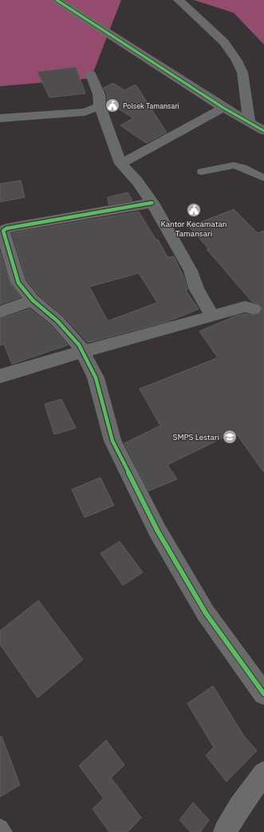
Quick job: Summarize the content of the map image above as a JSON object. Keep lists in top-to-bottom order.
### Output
{
  "places": {
    "public building": ["Polsek Tamansari", "Kantor Kecamatan Tamansari"],
    "school or university": ["SMPS Lestari"]
  }
}
